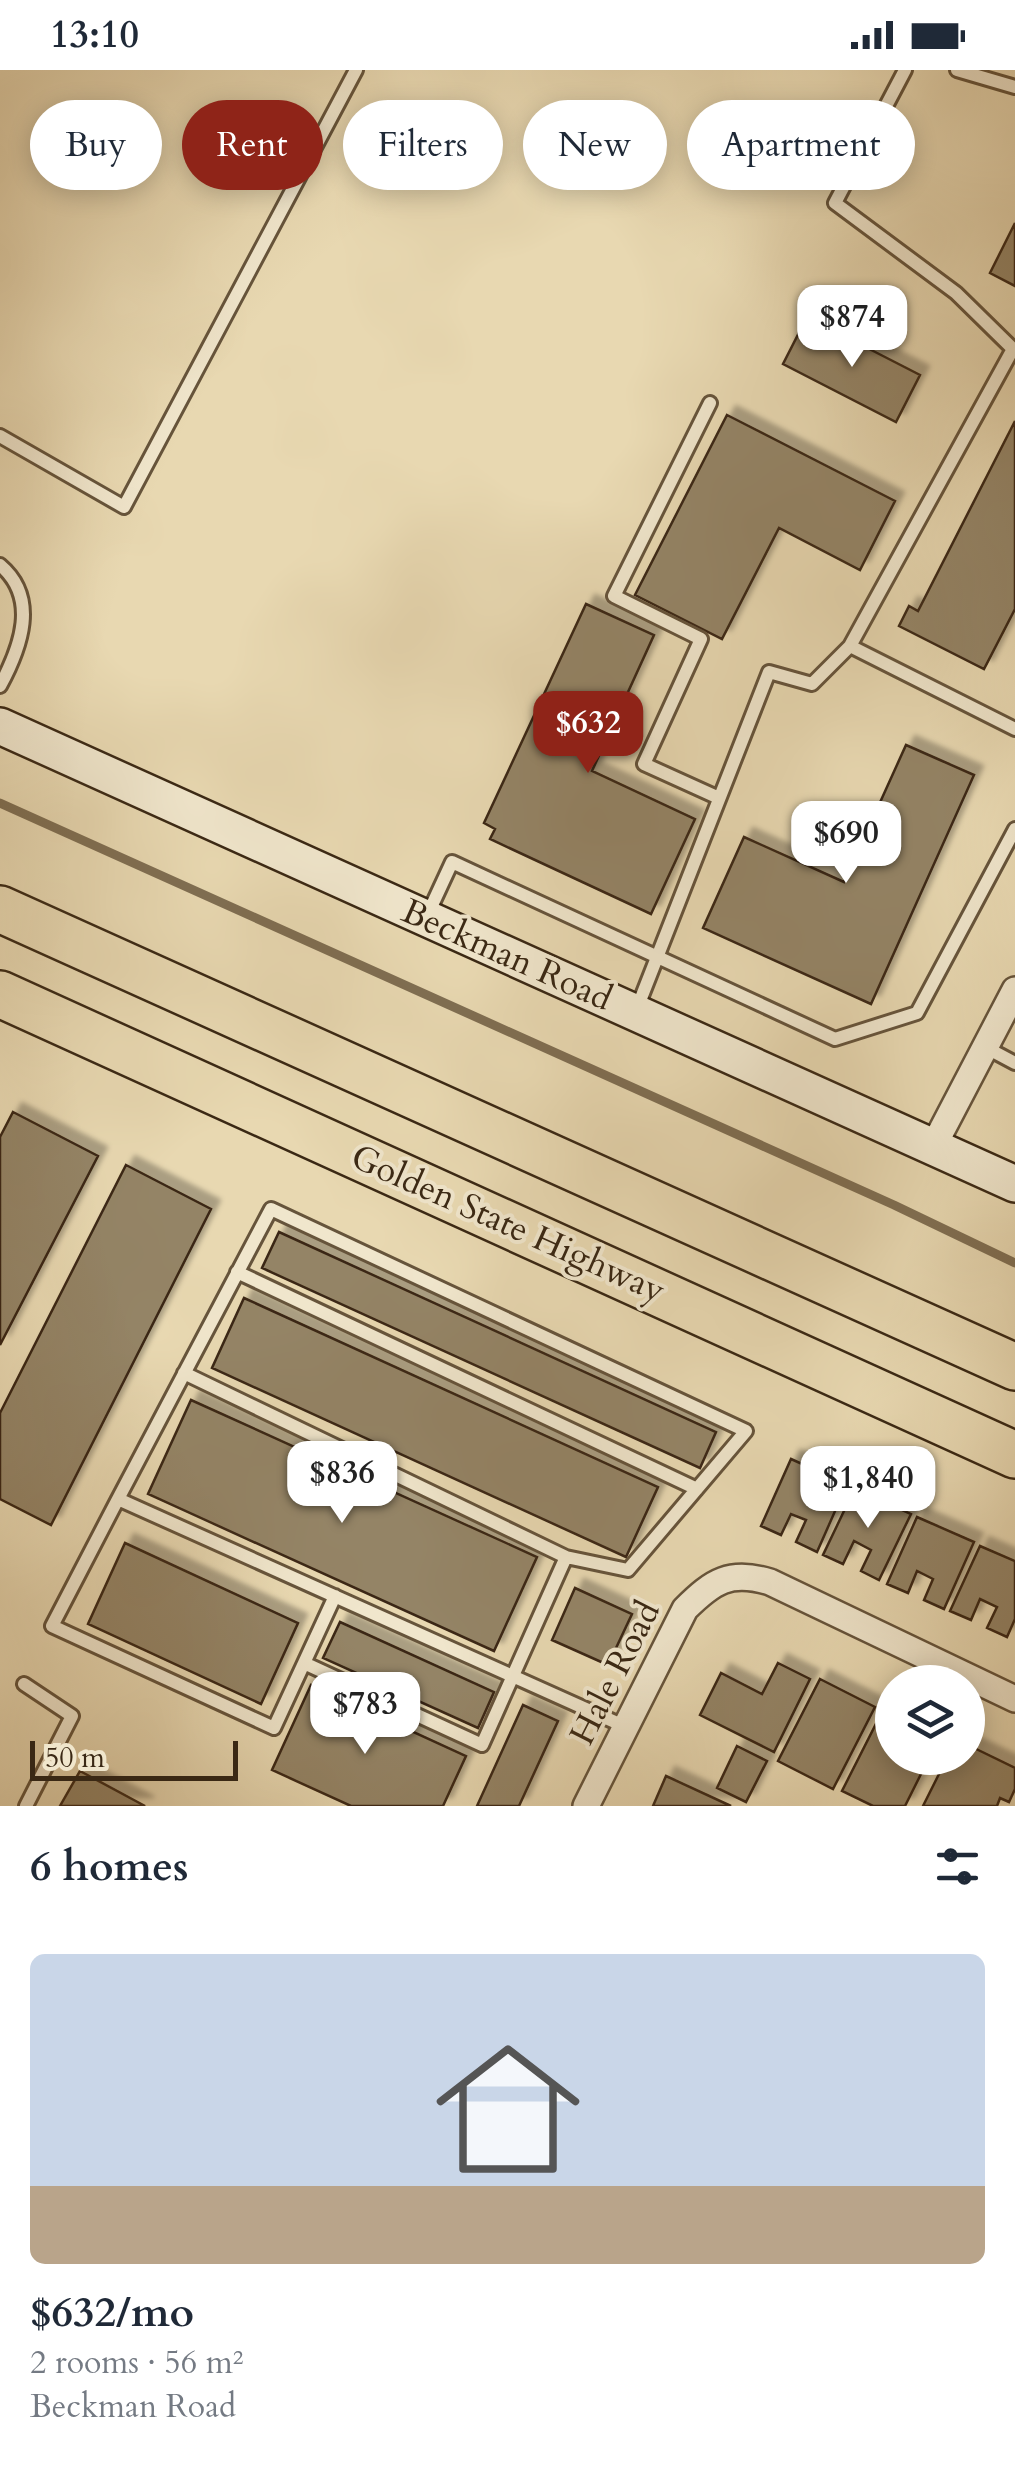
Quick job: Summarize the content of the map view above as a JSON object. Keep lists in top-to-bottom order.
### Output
{
  "streets": {
    "highway": ["Golden State Highway"],
    "street": ["Beckman Road", "Hale Road"]
  },
  "scale_bar": "50 m",
  "page": {
    "status": "13:10",
    "chip": [
      "Buy",
      "Rent",
      "Filters",
      "New",
      "Apartment"
    ],
    "price": [
      "$874",
      "$632",
      "$690",
      "$836",
      "$1,840",
      "$783"
    ],
    "scale": "50 m",
    "heading": "6 homes",
    "list": [
      {
        "name": "$632/mo",
        "note": "2 rooms · 56 m² · Beckman Road"
      }
    ]
  }
}
